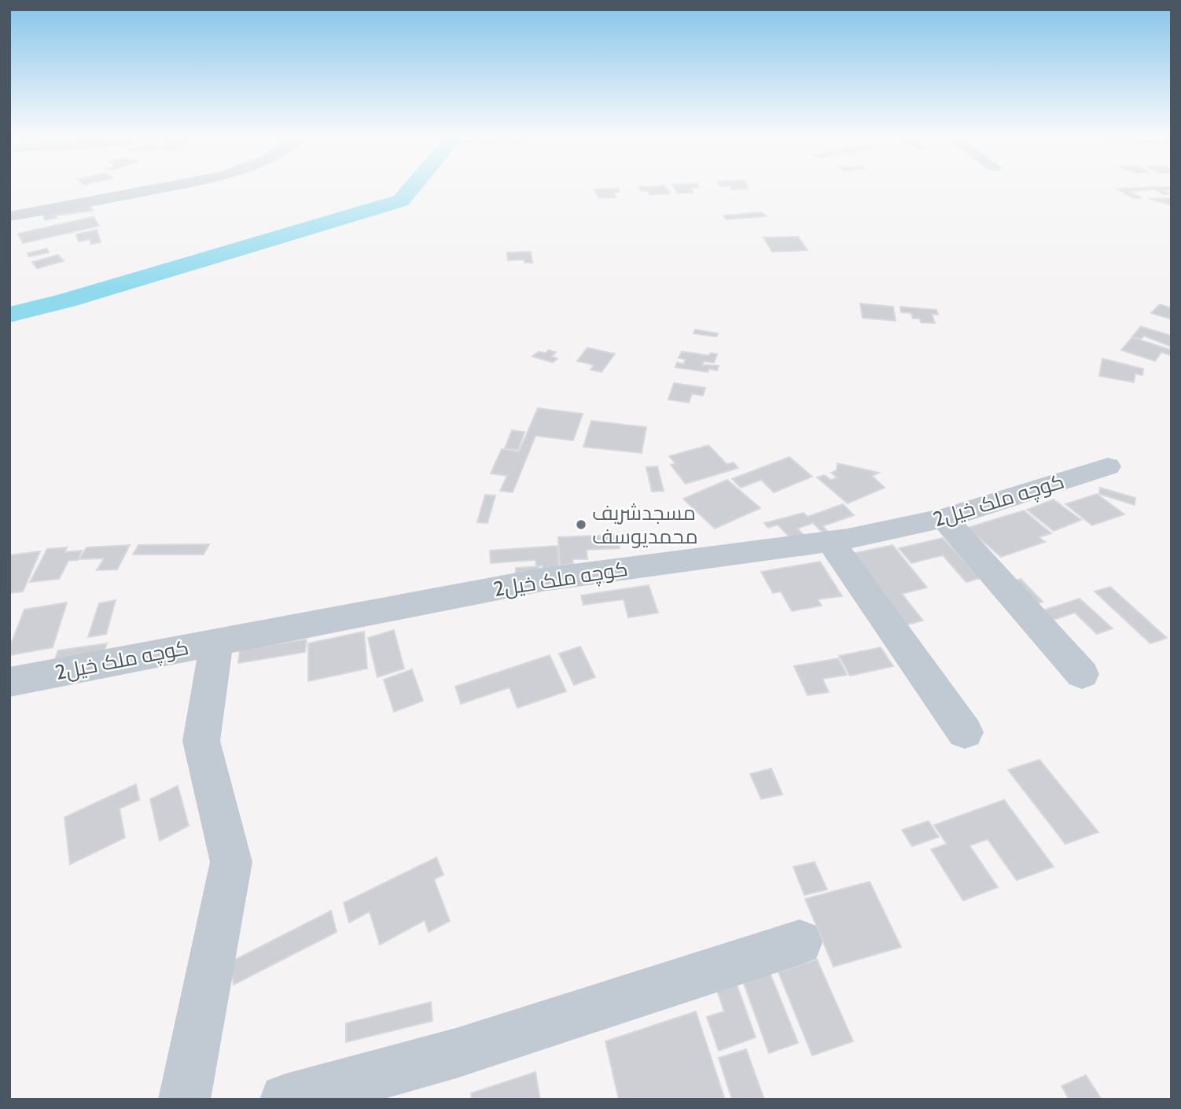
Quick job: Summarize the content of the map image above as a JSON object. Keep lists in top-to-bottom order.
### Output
{
  "streets": {
    "street": ["کوچه ملک خیل2"]
  },
  "places": ["مسجدشریف محمدیوسف"]
}
